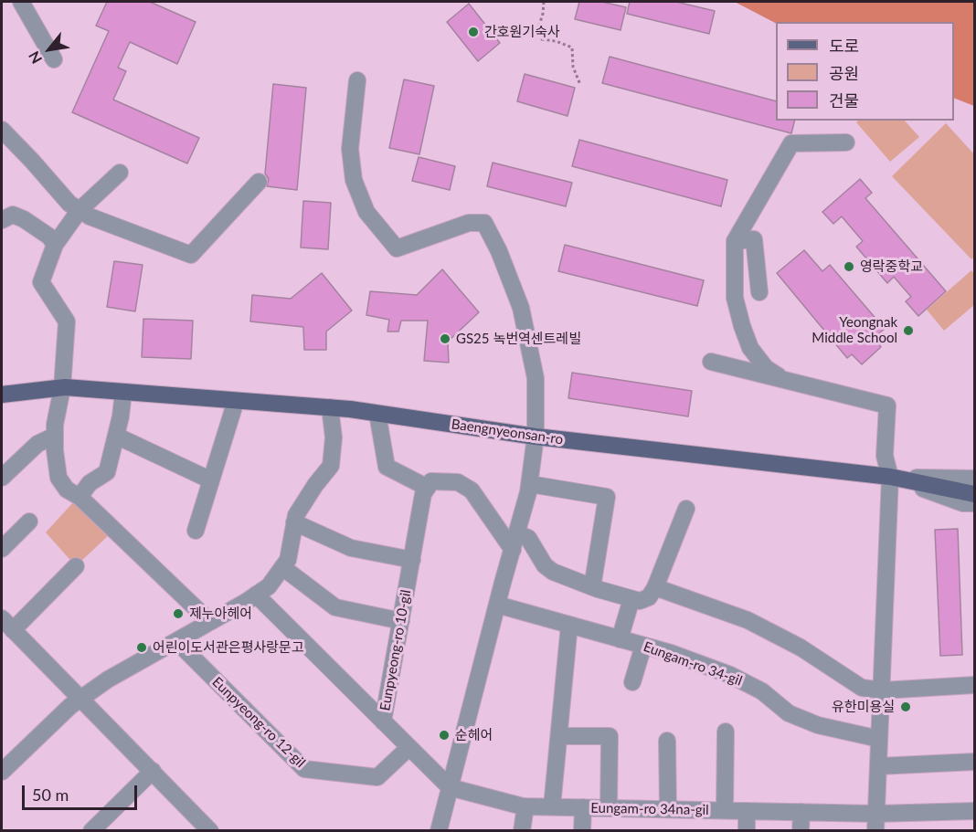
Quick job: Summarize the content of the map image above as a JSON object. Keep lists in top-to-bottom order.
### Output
{
  "streets": {
    "main road": ["Baengnyeonsan-ro"],
    "street": [
      "Eunpyeong-ro 10-gil",
      "Eungam-ro 34-gil",
      "Eunpyeong-ro 12-gil",
      "Eungam-ro 34na-gil"
    ]
  },
  "crossings": [
    ["Eunpyeong-ro 10-gil", "Eunpyeong-ro 12-gil"],
    ["Eunpyeong-ro 10-gil", "Eungam-ro 34na-gil"]
  ],
  "places": [
    "간호원기숙사",
    "영락중학교",
    "Yeongnak Middle School",
    "GS25 녹번역센트레빌",
    "제누아헤어",
    "어린이도서관은평사랑문고",
    "유한미용실",
    "순헤어"
  ],
  "legend": ["도로", "공원", "건물"],
  "scale_bar": "50 m",
  "north": "bottom left"
}
